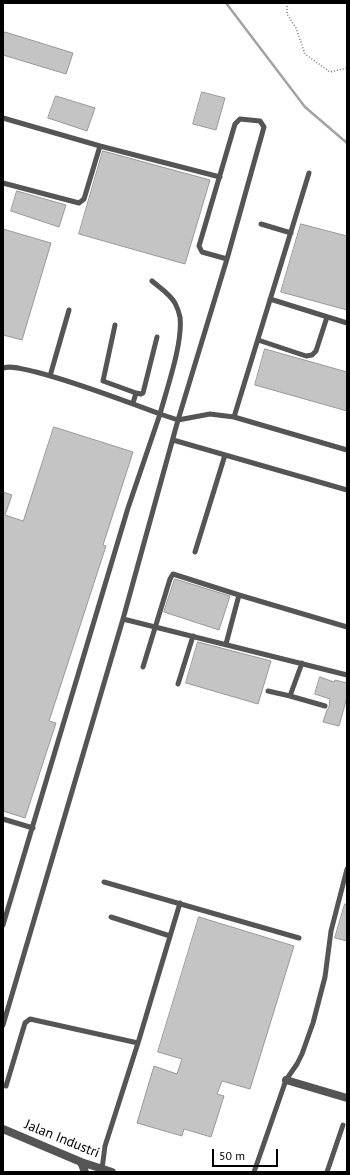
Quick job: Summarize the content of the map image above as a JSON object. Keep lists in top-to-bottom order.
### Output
{
  "streets": {
    "street": ["Jalan Industri"]
  },
  "scale_bar": "50 m"
}
